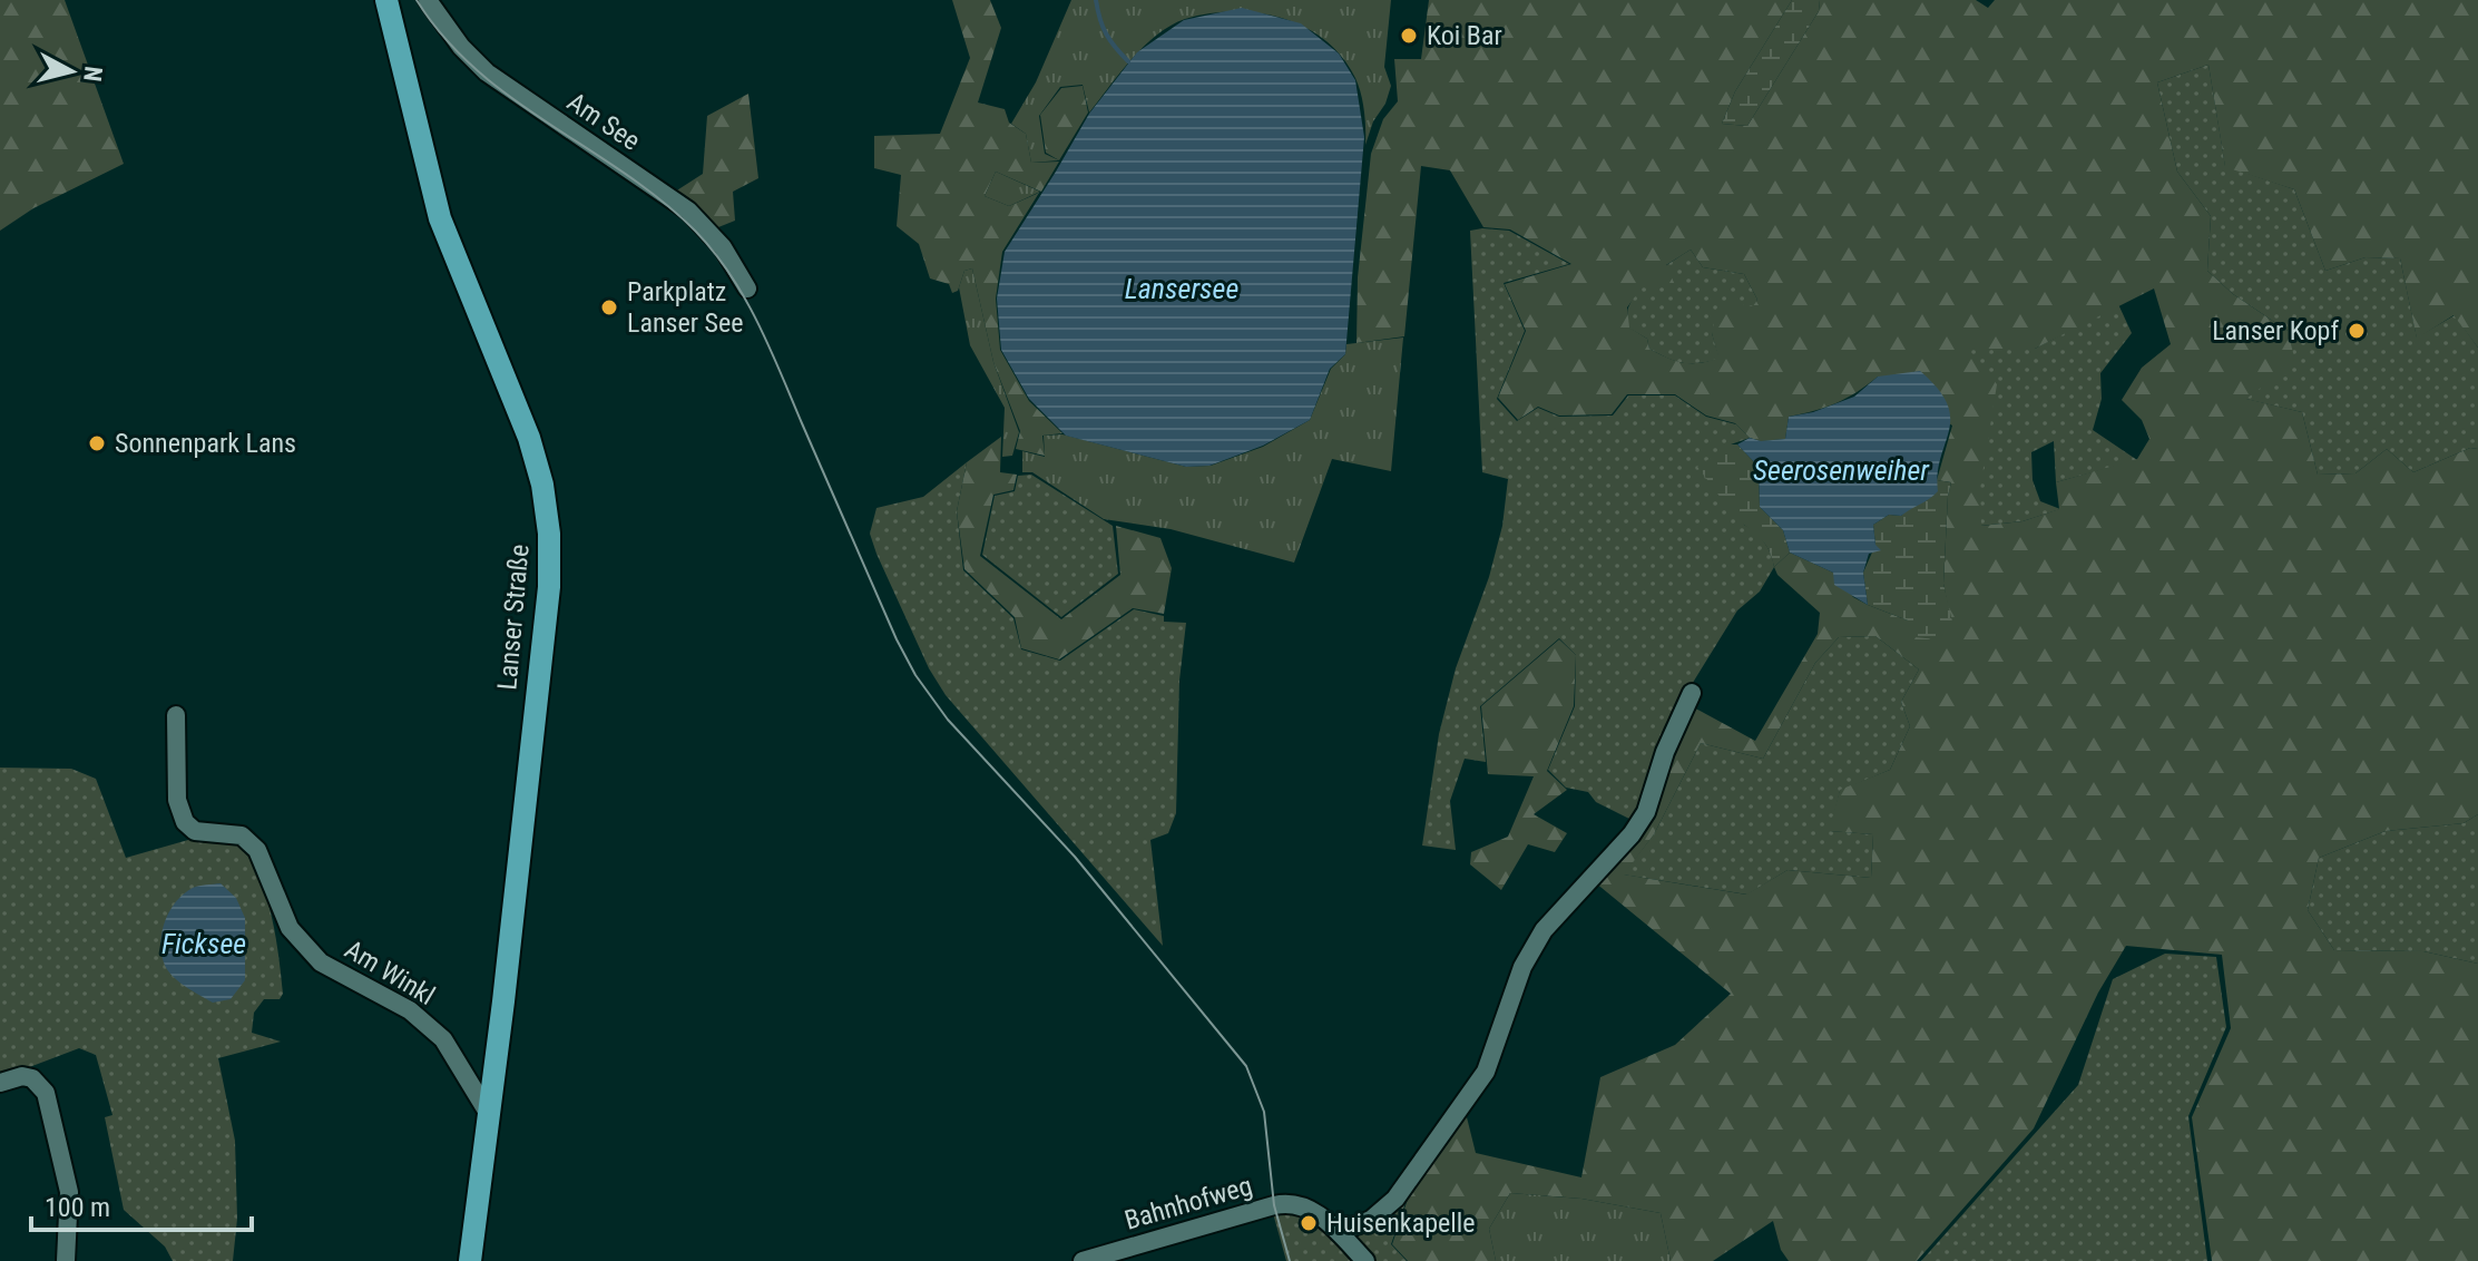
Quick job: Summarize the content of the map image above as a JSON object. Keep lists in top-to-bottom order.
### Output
{
  "streets": {
    "main road": ["Lanser Straße"],
    "street": ["Am See", "Am Winkl", "Bahnhofweg"]
  },
  "crossings": [
    ["Lanser Straße", "Am Winkl"]
  ],
  "water": ["Lansersee", "Seerosenweiher", "Ficksee"],
  "places": [
    "Koi Bar",
    "Parkplatz Lanser See",
    "Lanser Kopf",
    "Sonnenpark Lans",
    "Huisenkapelle"
  ],
  "scale_bar": "100 m",
  "north": "right"
}
